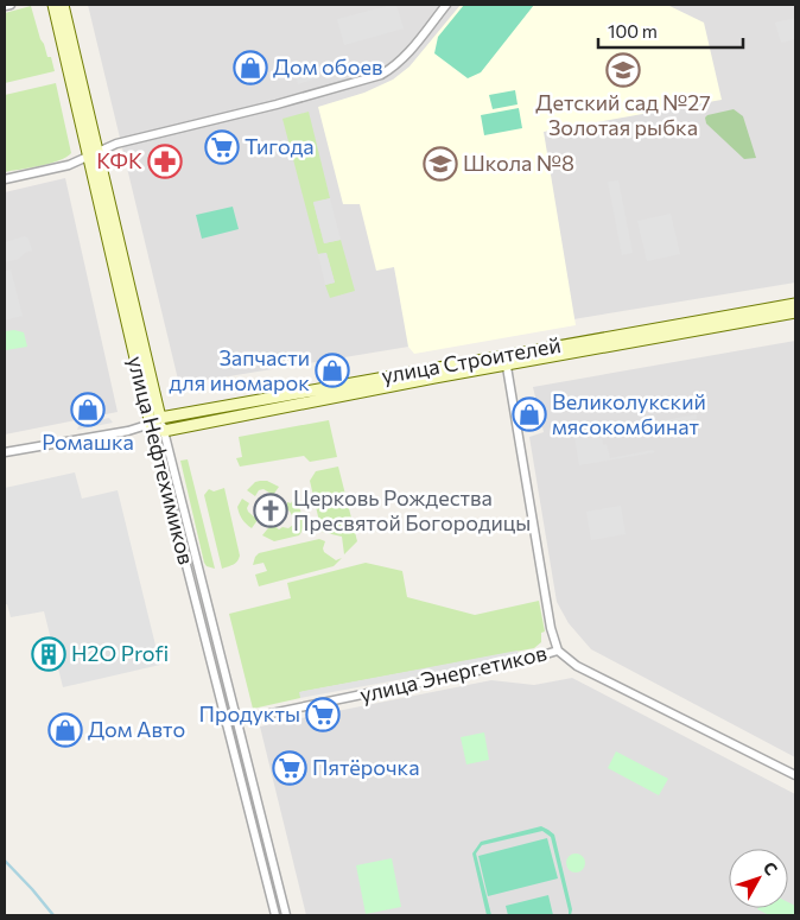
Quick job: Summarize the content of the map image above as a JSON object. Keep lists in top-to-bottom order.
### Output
{
  "streets": {
    "street": ["улица Строителей", "улица Нефтехимиков", "улица Энергетиков"]
  },
  "crossings": [
    ["улица Строителей", "улица Нефтехимиков"],
    ["улица Нефтехимиков", "улица Энергетиков"]
  ],
  "places": {
    "shop": [
      "Дом обоев",
      "Запчасти для иномарок",
      "Ромашка",
      "Великолукский мясокомбинат",
      "Дом Авто"
    ],
    "school or university": ["Детский сад №27 Золотая рыбка", "Школа №8"],
    "supermarket": ["Тигода", "Продукты", "Пятёрочка"],
    "pharmacy": ["КФК"],
    "church": ["Церковь Рождества Пресвятой Богородицы"],
    "building": ["H2O Profi"]
  },
  "scale_bar": "100 m",
  "north": "top right"
}
